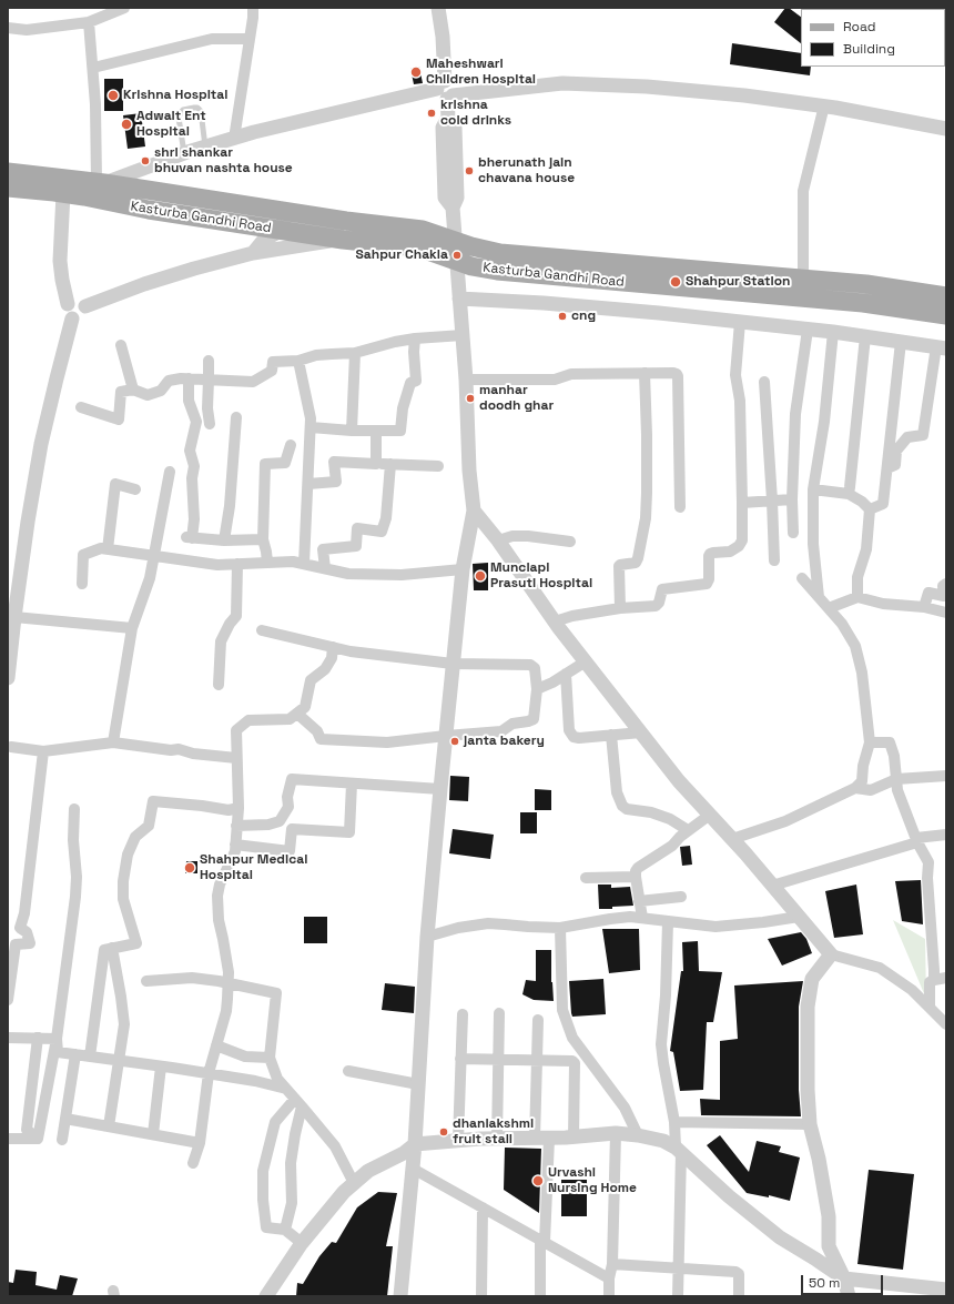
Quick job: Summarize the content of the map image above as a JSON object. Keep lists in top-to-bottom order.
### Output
{
  "streets": {
    "main road": ["Kasturba Gandhi Road"]
  },
  "places": [
    "Maheshwari Children Hospital",
    "Krishna Hospital",
    "krishna cold drinks",
    "Adwait Ent Hospital",
    "shri shankar bhuvan nashta house",
    "bherunath jain chavana house",
    "Sahpur Chakla",
    "Shahpur Station",
    "cng",
    "manhar doodh ghar",
    "Munciapl Prasuti Hospital",
    "janta bakery",
    "Shahpur Medical Hospital",
    "dhanlakshmi fruit stall",
    "Urvashi Nursing Home"
  ],
  "legend": ["Road", "Building"],
  "scale_bar": "50 m"
}
